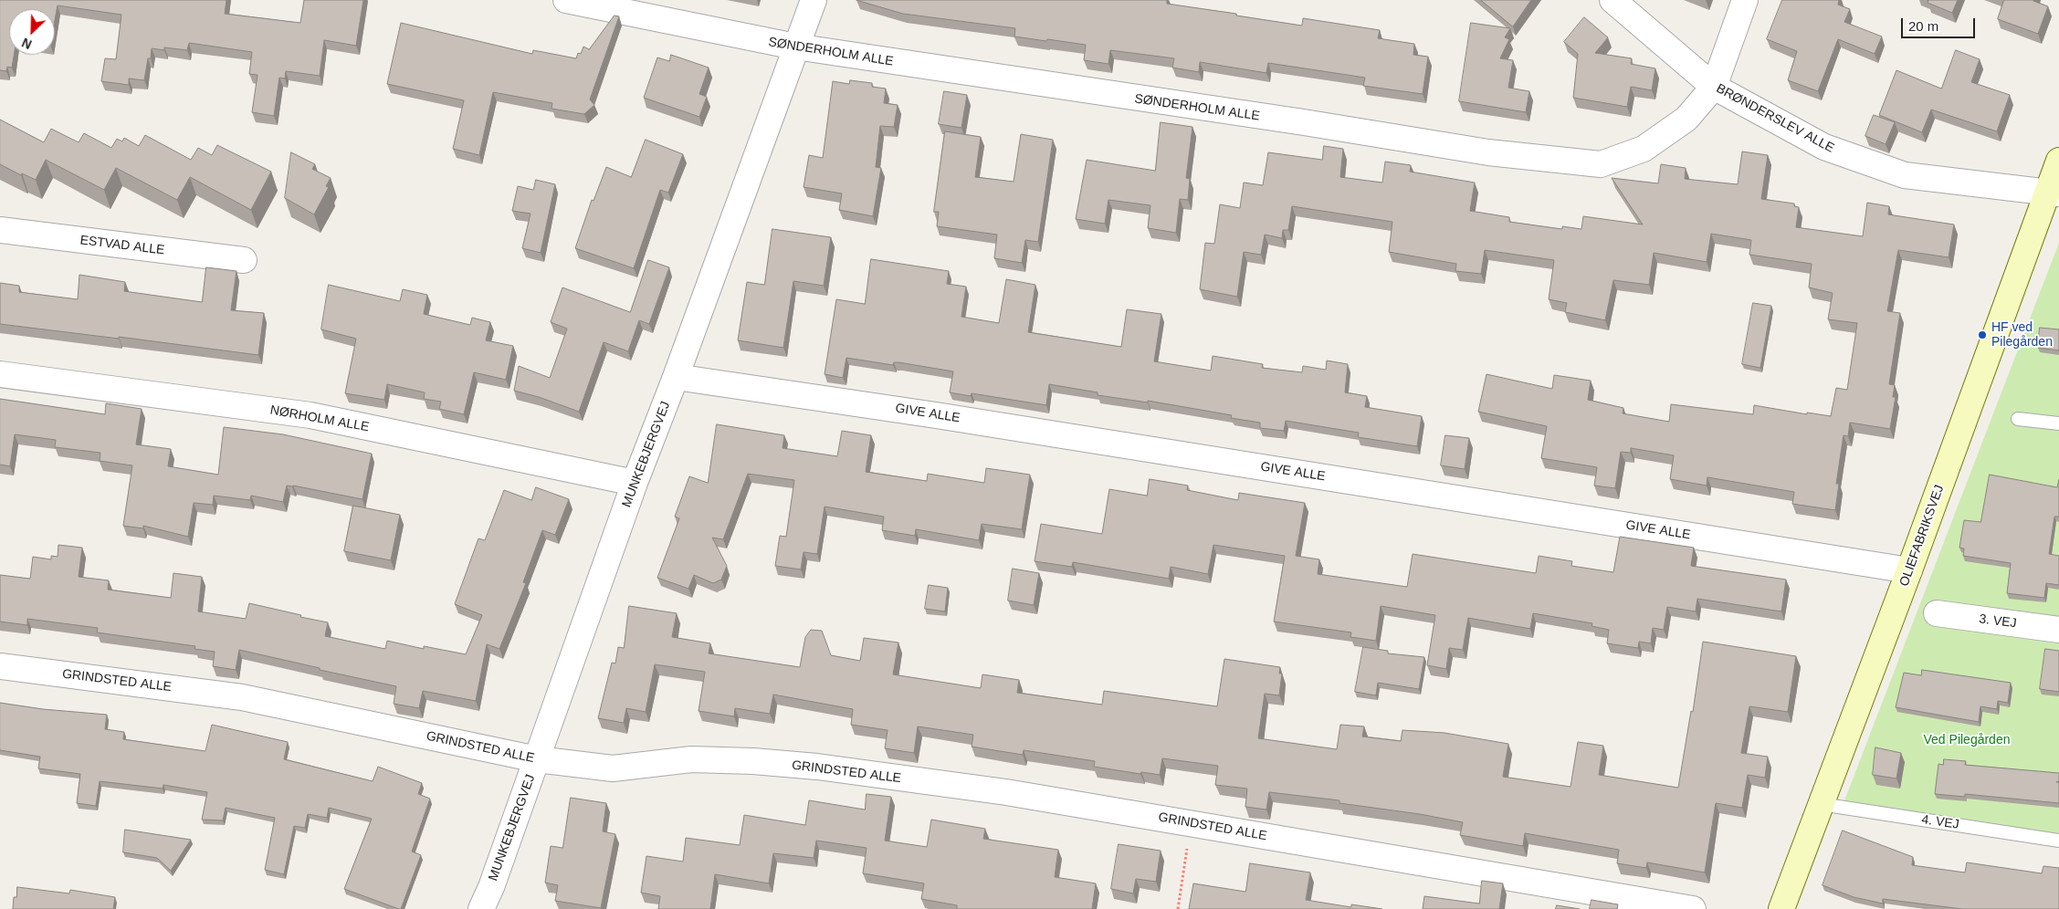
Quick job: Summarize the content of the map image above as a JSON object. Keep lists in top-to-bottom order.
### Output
{
  "streets": {
    "street": [
      "SØNDERHOLM ALLE",
      "BRØNDERSLEV ALLE",
      "ESTVAD ALLE",
      "GIVE ALLE",
      "NØRHOLM ALLE",
      "MUNKEBJERGVEJ",
      "OLIEFABRIKSVEJ",
      "3. VEJ",
      "GRINDSTED ALLE"
    ],
    "lane": ["4. VEJ"]
  },
  "crossings": [
    ["SØNDERHOLM ALLE", "BRØNDERSLEV ALLE"],
    ["SØNDERHOLM ALLE", "MUNKEBJERGVEJ"],
    ["BRØNDERSLEV ALLE", "OLIEFABRIKSVEJ"],
    ["GIVE ALLE", "MUNKEBJERGVEJ"],
    ["GIVE ALLE", "OLIEFABRIKSVEJ"],
    ["NØRHOLM ALLE", "MUNKEBJERGVEJ"],
    ["MUNKEBJERGVEJ", "GRINDSTED ALLE"],
    ["OLIEFABRIKSVEJ", "4. VEJ"]
  ],
  "parks": ["Ved Pilegården"],
  "places": ["HF ved Pilegården"],
  "scale_bar": "20 m",
  "north": "bottom left"
}
